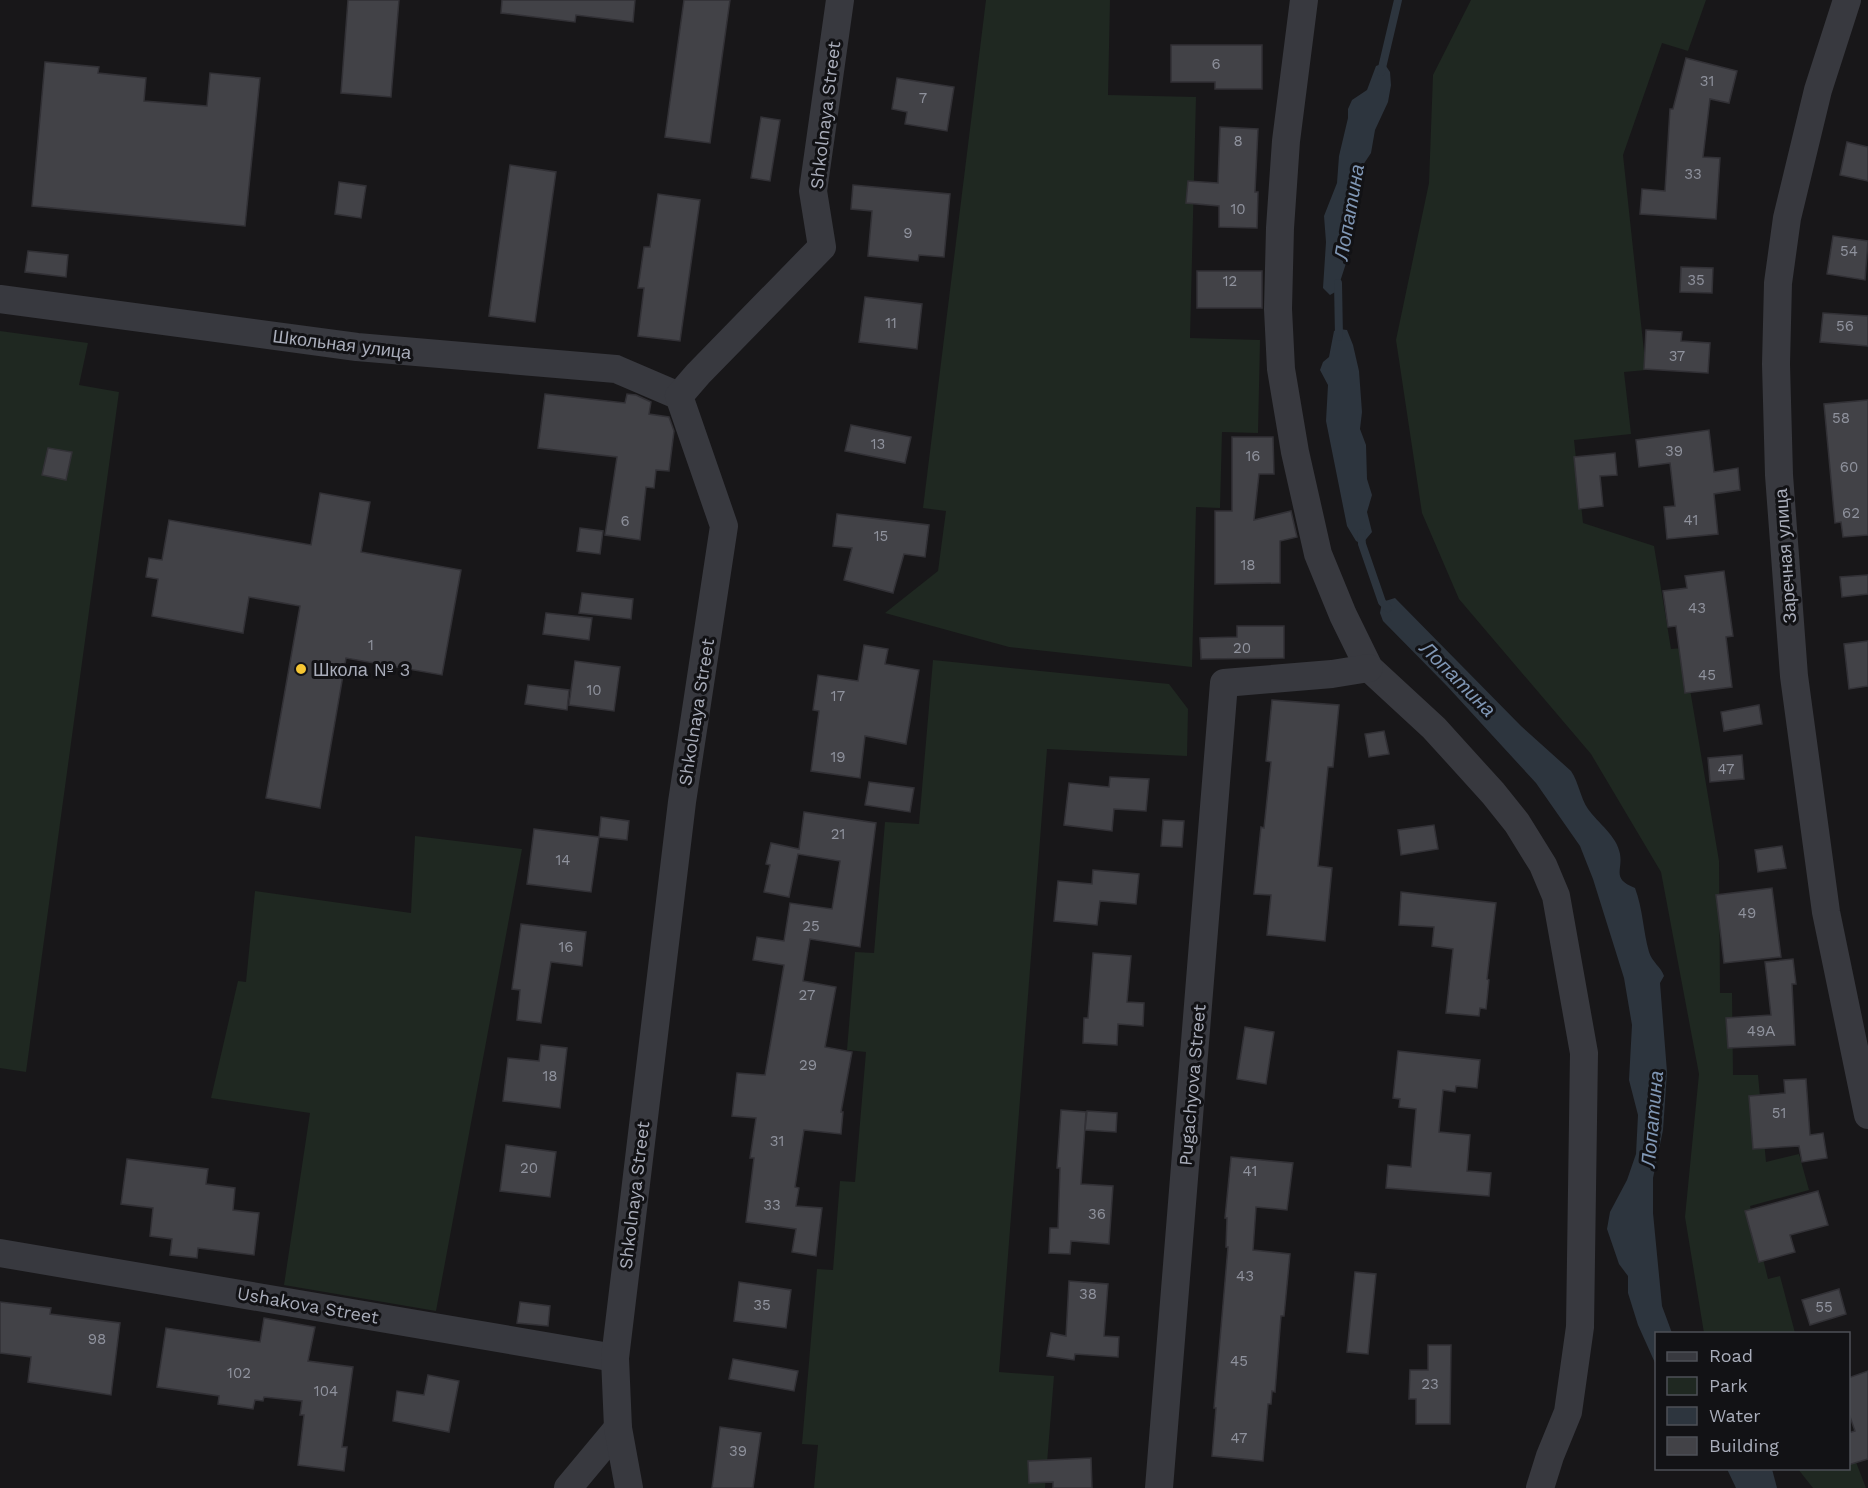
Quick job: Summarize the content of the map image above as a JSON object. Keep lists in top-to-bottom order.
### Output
{
  "streets": {
    "street": [
      "Shkolnaya Street",
      "Школьная улица",
      "Заречная улица",
      "Pugachyova Street",
      "Ushakova Street"
    ]
  },
  "crossings": [
    ["Shkolnaya Street", "Школьная улица"],
    ["Shkolnaya Street", "Ushakova Street"]
  ],
  "water": ["Лопатина"],
  "places": ["Школа № 3"],
  "house_numbers": [
    "6",
    "31",
    "7",
    "8",
    "33",
    "10",
    "9",
    "54",
    "35",
    "12",
    "11",
    "56",
    "37",
    "58",
    "13",
    "39",
    "16",
    "60",
    "62",
    "41",
    "6",
    "15",
    "18",
    "43",
    "1",
    "20",
    "45",
    "10",
    "17",
    "19",
    "47",
    "21",
    "14",
    "49",
    "25",
    "16",
    "27",
    "49А",
    "29",
    "18",
    "51",
    "31",
    "20",
    "41",
    "33",
    "36",
    "43",
    "38",
    "35",
    "55",
    "98",
    "45",
    "102",
    "23",
    "104",
    "47",
    "39"
  ],
  "legend": [
    "Road",
    "Park",
    "Water",
    "Building"
  ]
}
